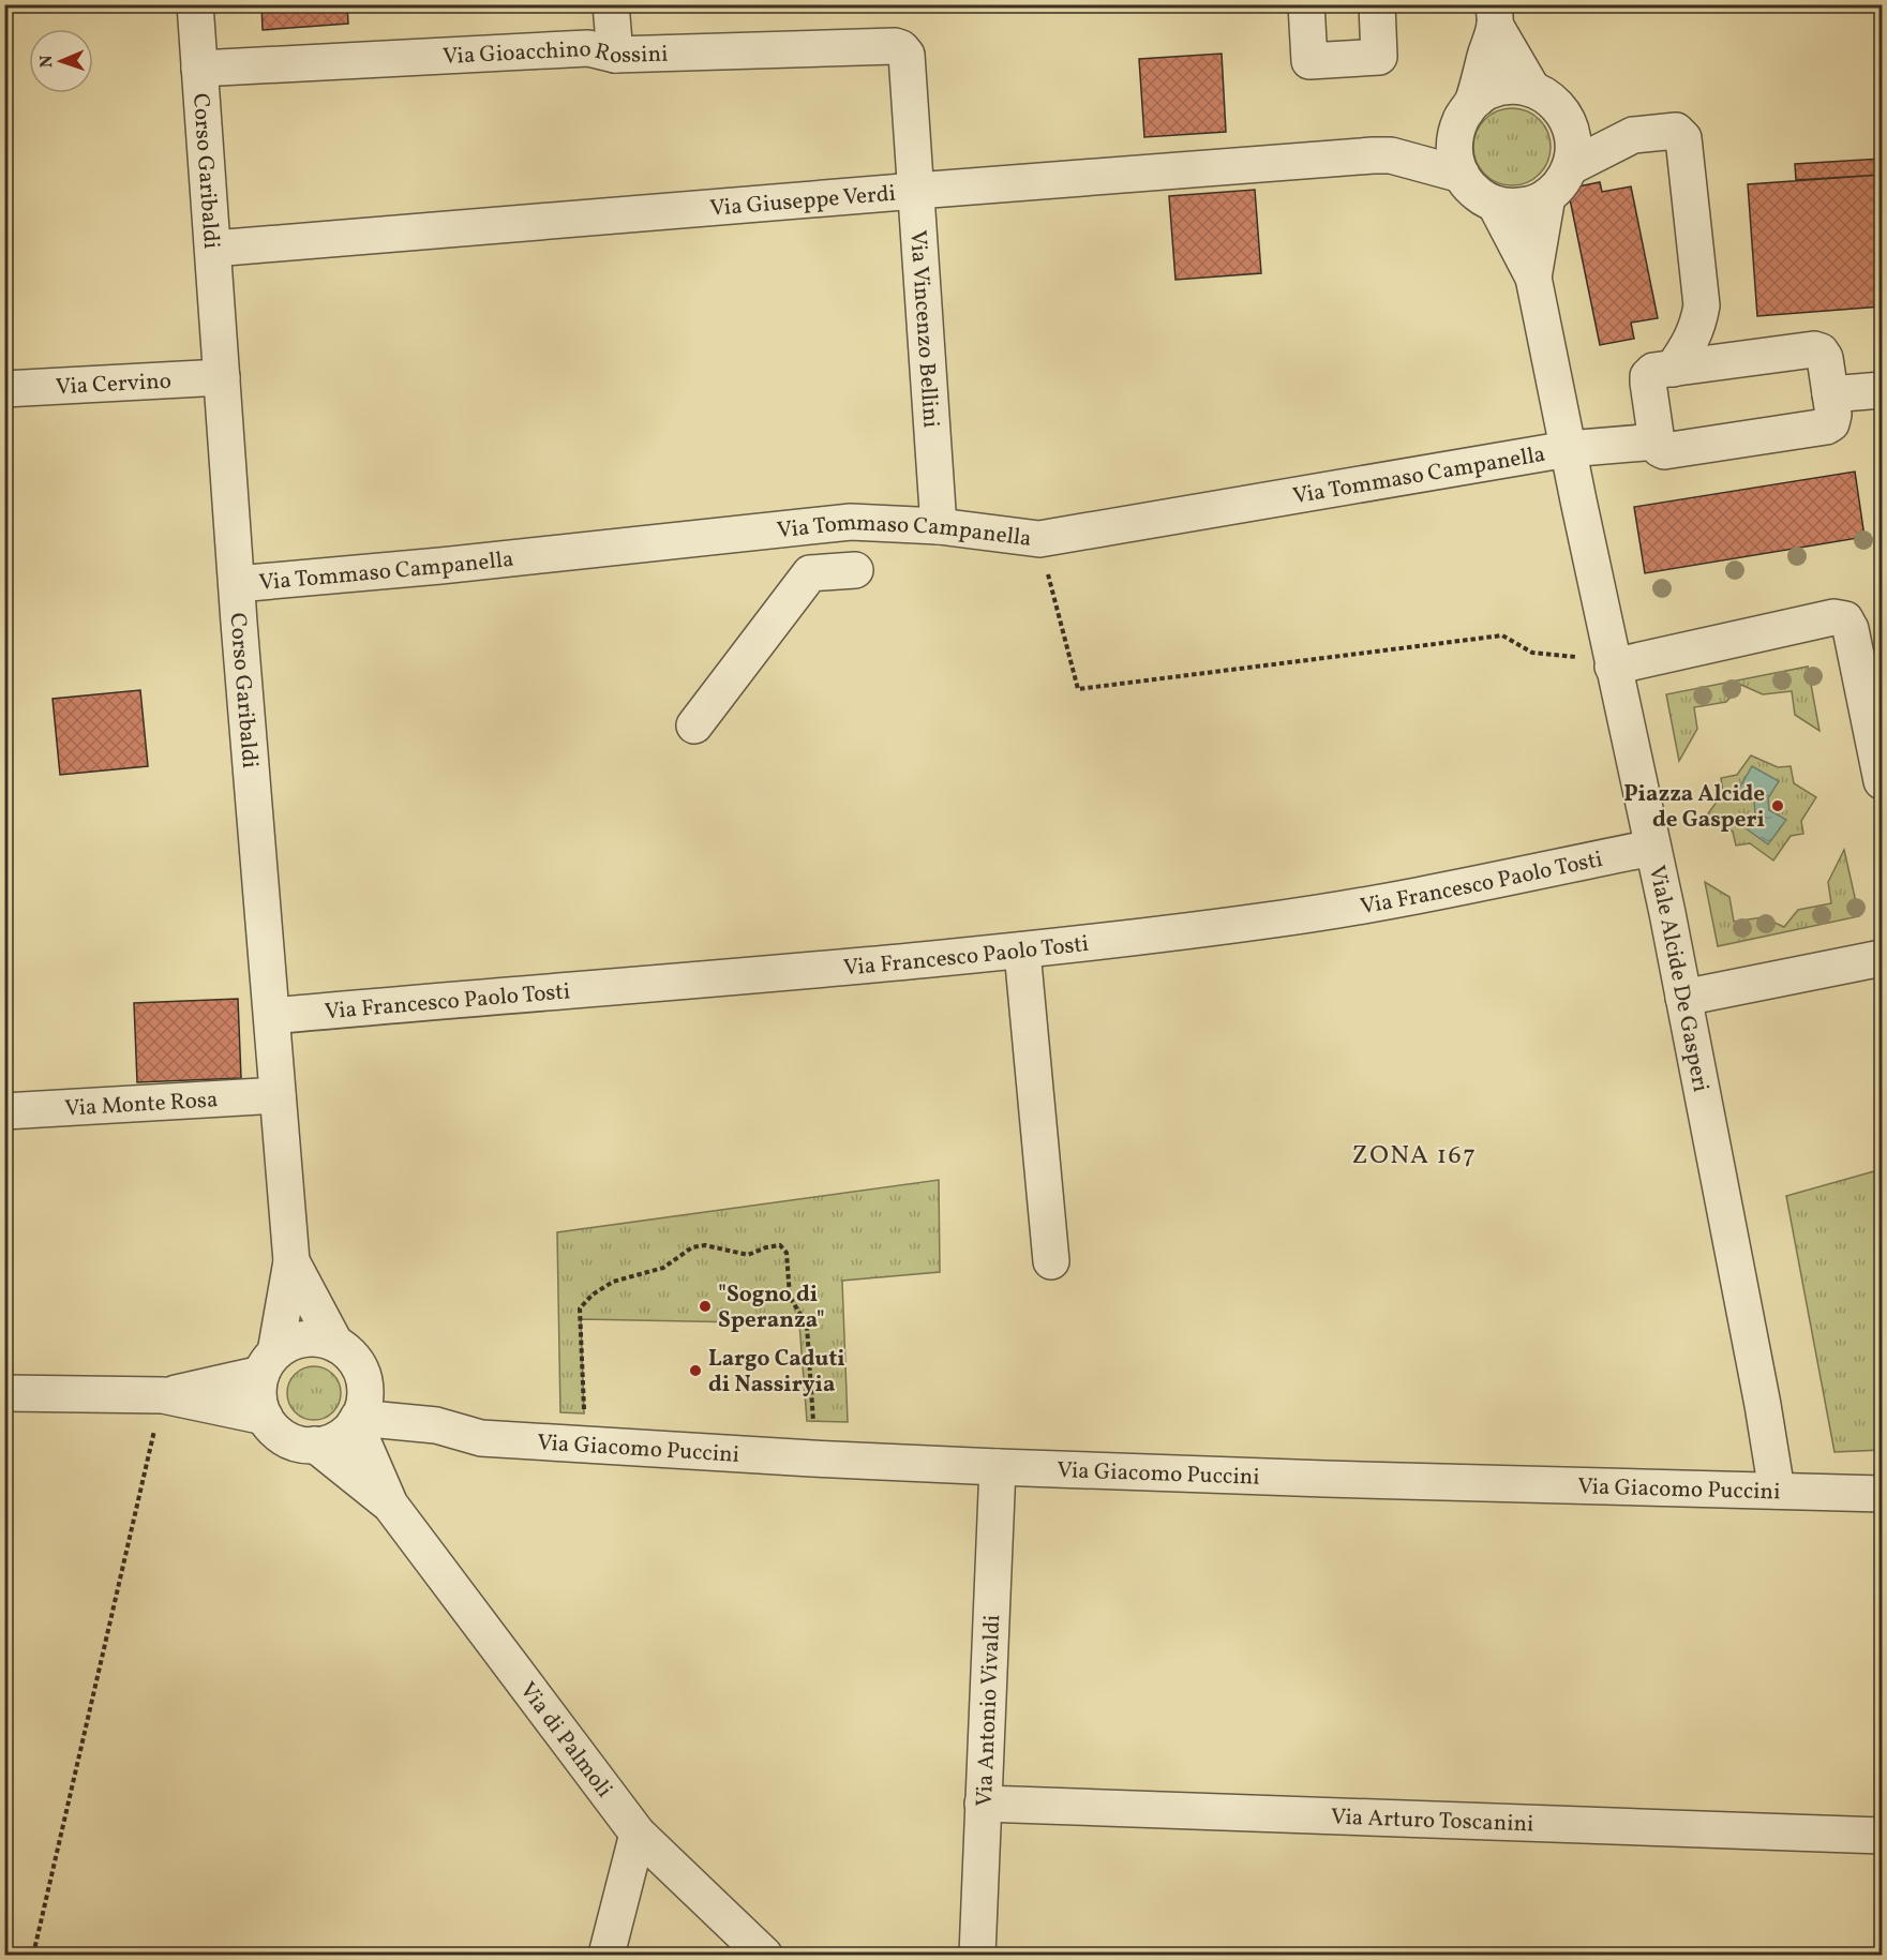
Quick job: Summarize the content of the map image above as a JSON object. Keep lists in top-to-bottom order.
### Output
{
  "streets": {
    "street": [
      "Via Gioacchino Rossini",
      "Corso Garibaldi",
      "Via Giuseppe Verdi",
      "Via Vincenzo Bellini",
      "Via Cervino",
      "Via Tommaso Campanella",
      "Via Francesco Paolo Tosti",
      "Viale Alcide De Gasperi",
      "Via Monte Rosa",
      "Via Giacomo Puccini",
      "Via Antonio Vivaldi",
      "Via di Palmoli",
      "Via Arturo Toscanini"
    ]
  },
  "crossings": [
    ["Via Gioacchino Rossini", "Corso Garibaldi"],
    ["Via Gioacchino Rossini", "Via Vincenzo Bellini"],
    ["Corso Garibaldi", "Via Giuseppe Verdi"],
    ["Corso Garibaldi", "Via Cervino"],
    ["Corso Garibaldi", "Via Tommaso Campanella"],
    ["Corso Garibaldi", "Via Francesco Paolo Tosti"],
    ["Corso Garibaldi", "Via Monte Rosa"],
    ["Corso Garibaldi", "Via Giacomo Puccini"],
    ["Corso Garibaldi", "Via di Palmoli"],
    ["Via Giuseppe Verdi", "Via Vincenzo Bellini"],
    ["Via Giuseppe Verdi", "Viale Alcide De Gasperi"],
    ["Via Vincenzo Bellini", "Via Tommaso Campanella"],
    ["Via Tommaso Campanella", "Viale Alcide De Gasperi"],
    ["Via Francesco Paolo Tosti", "Viale Alcide De Gasperi"],
    ["Viale Alcide De Gasperi", "Via Giacomo Puccini"],
    ["Via Giacomo Puccini", "Via Antonio Vivaldi"],
    ["Via Giacomo Puccini", "Via di Palmoli"],
    ["Via Antonio Vivaldi", "Via Arturo Toscanini"]
  ],
  "districts": ["ZONA 167"],
  "places": ["Piazza Alcide de Gasperi", "\"Sogno di Speranza\"", "Largo Caduti di Nassiryia"],
  "north": "left"
}
